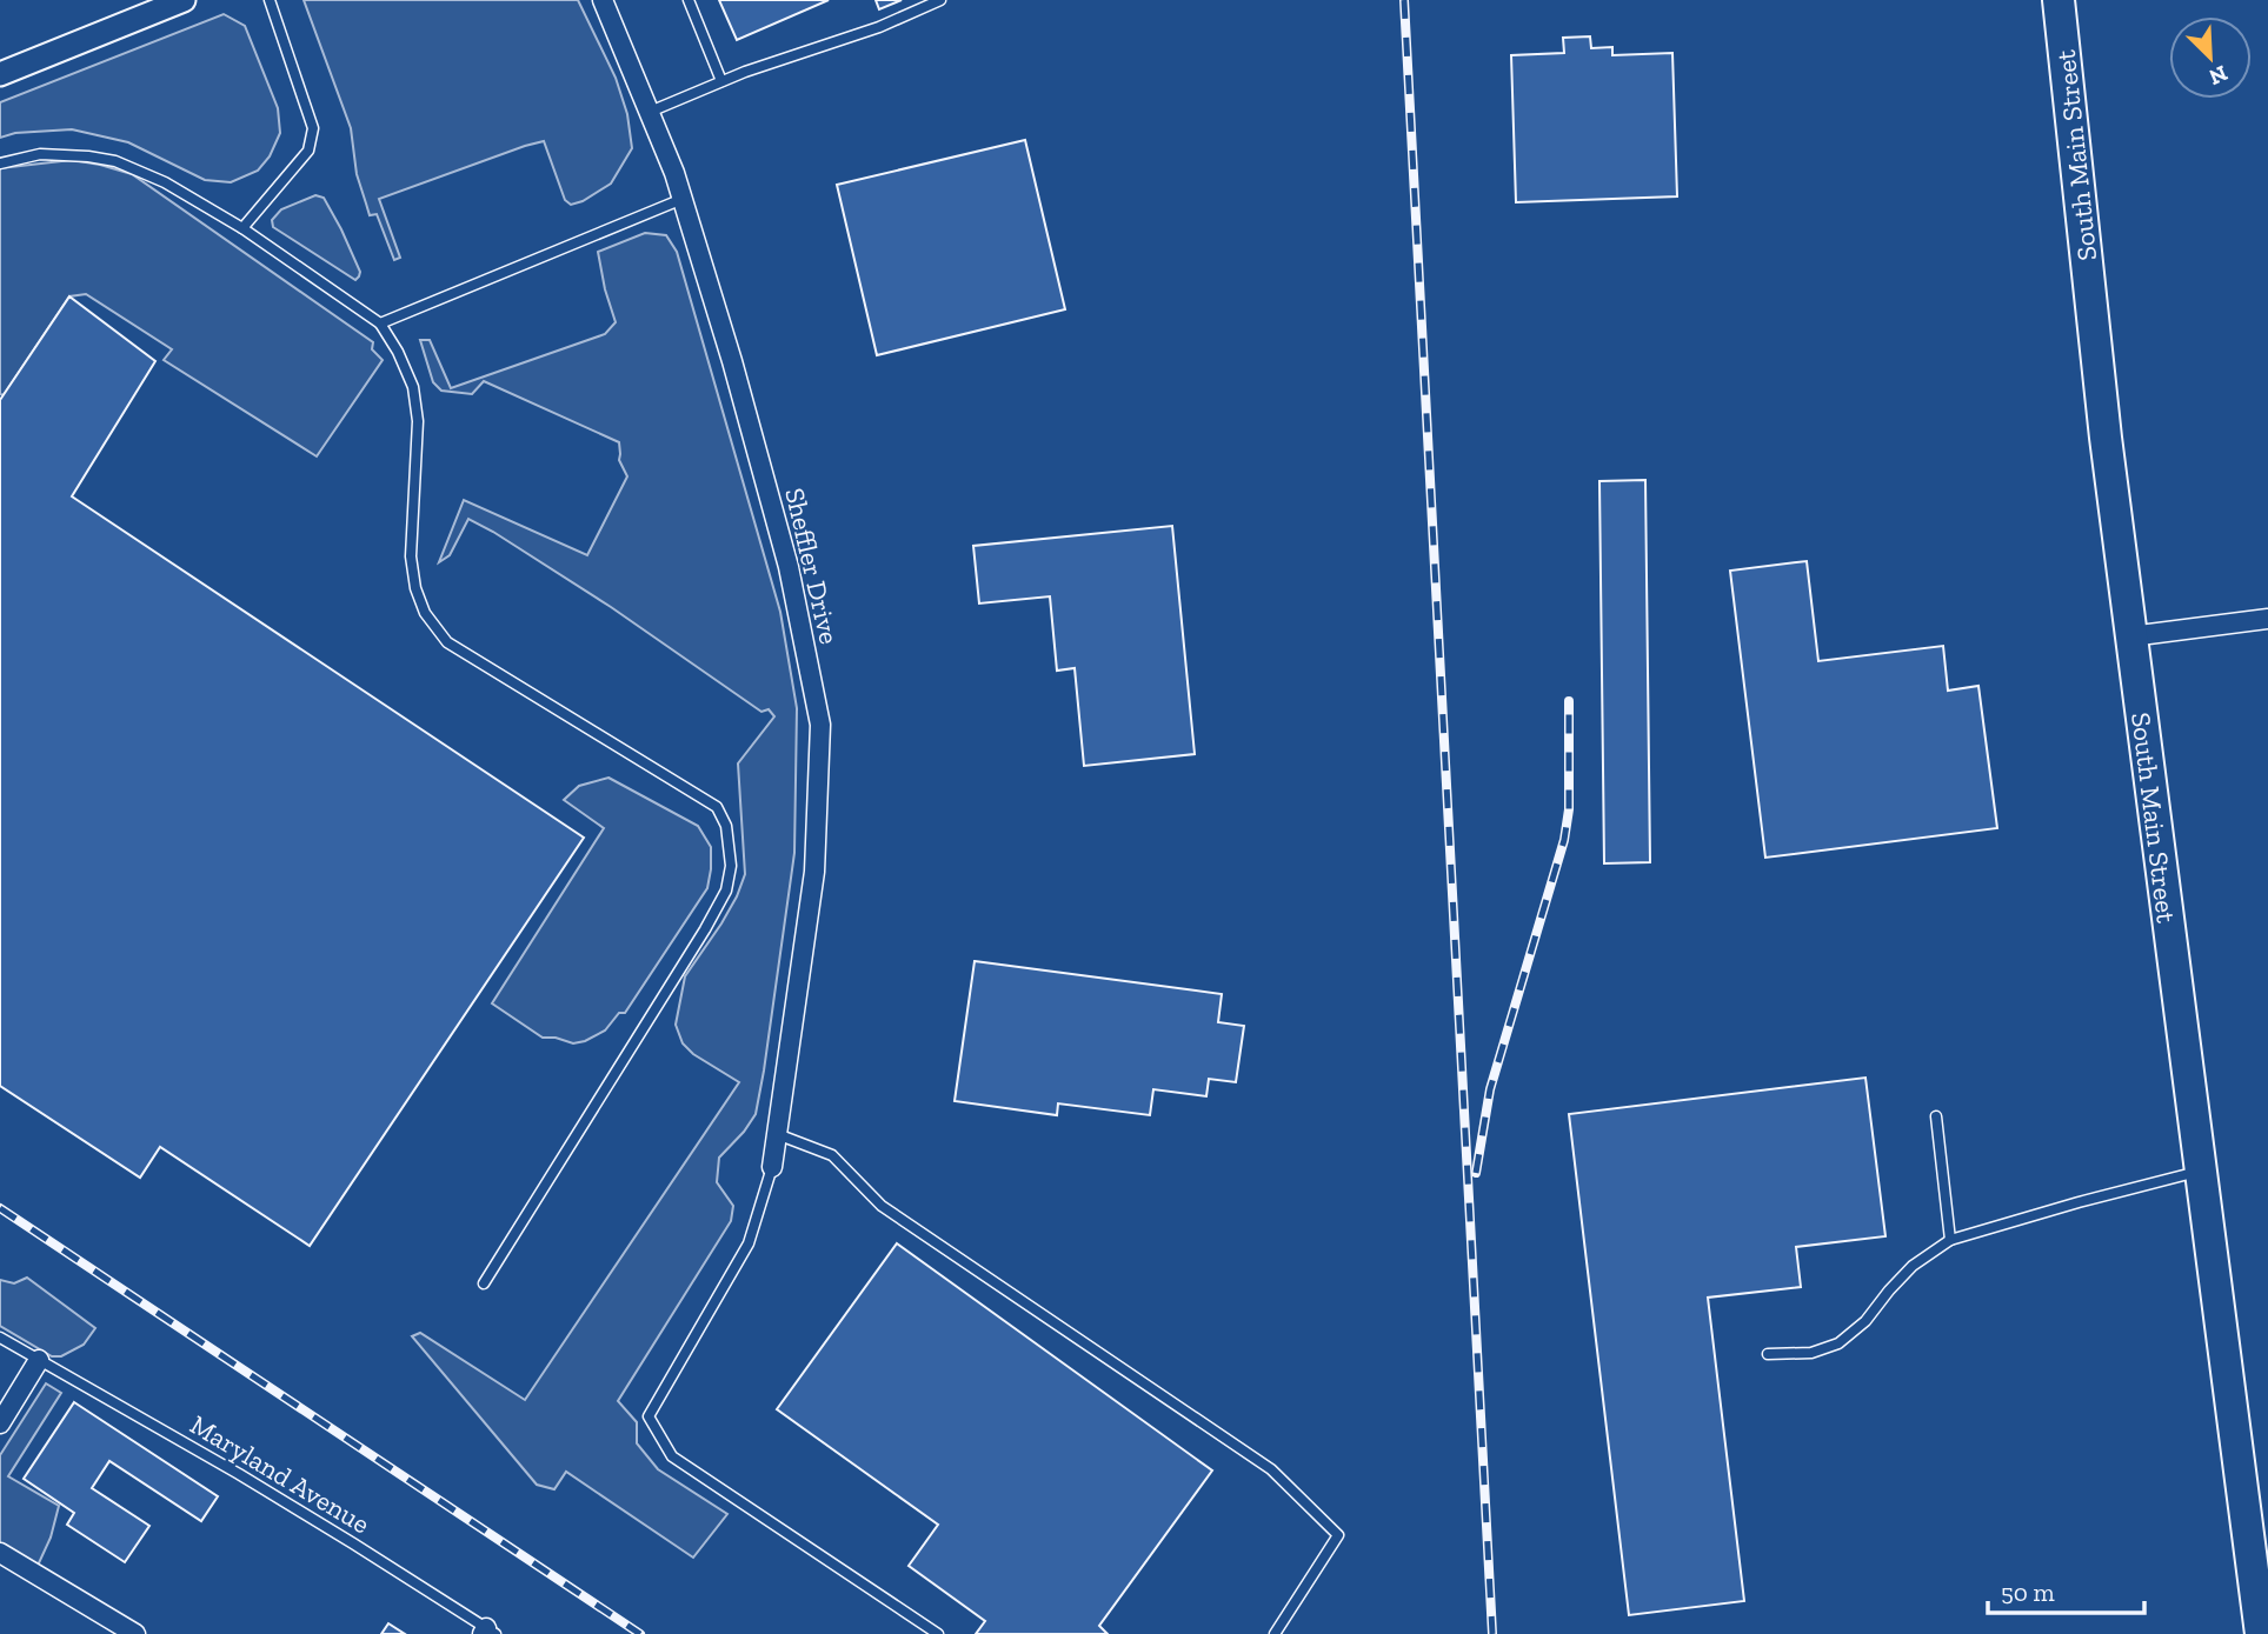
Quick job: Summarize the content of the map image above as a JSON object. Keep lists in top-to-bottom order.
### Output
{
  "streets": {
    "main road": ["South Main Street"],
    "street": ["Sheffler Drive"],
    "lane": ["Maryland Avenue"]
  },
  "scale_bar": "50 m",
  "north": "bottom right"
}
